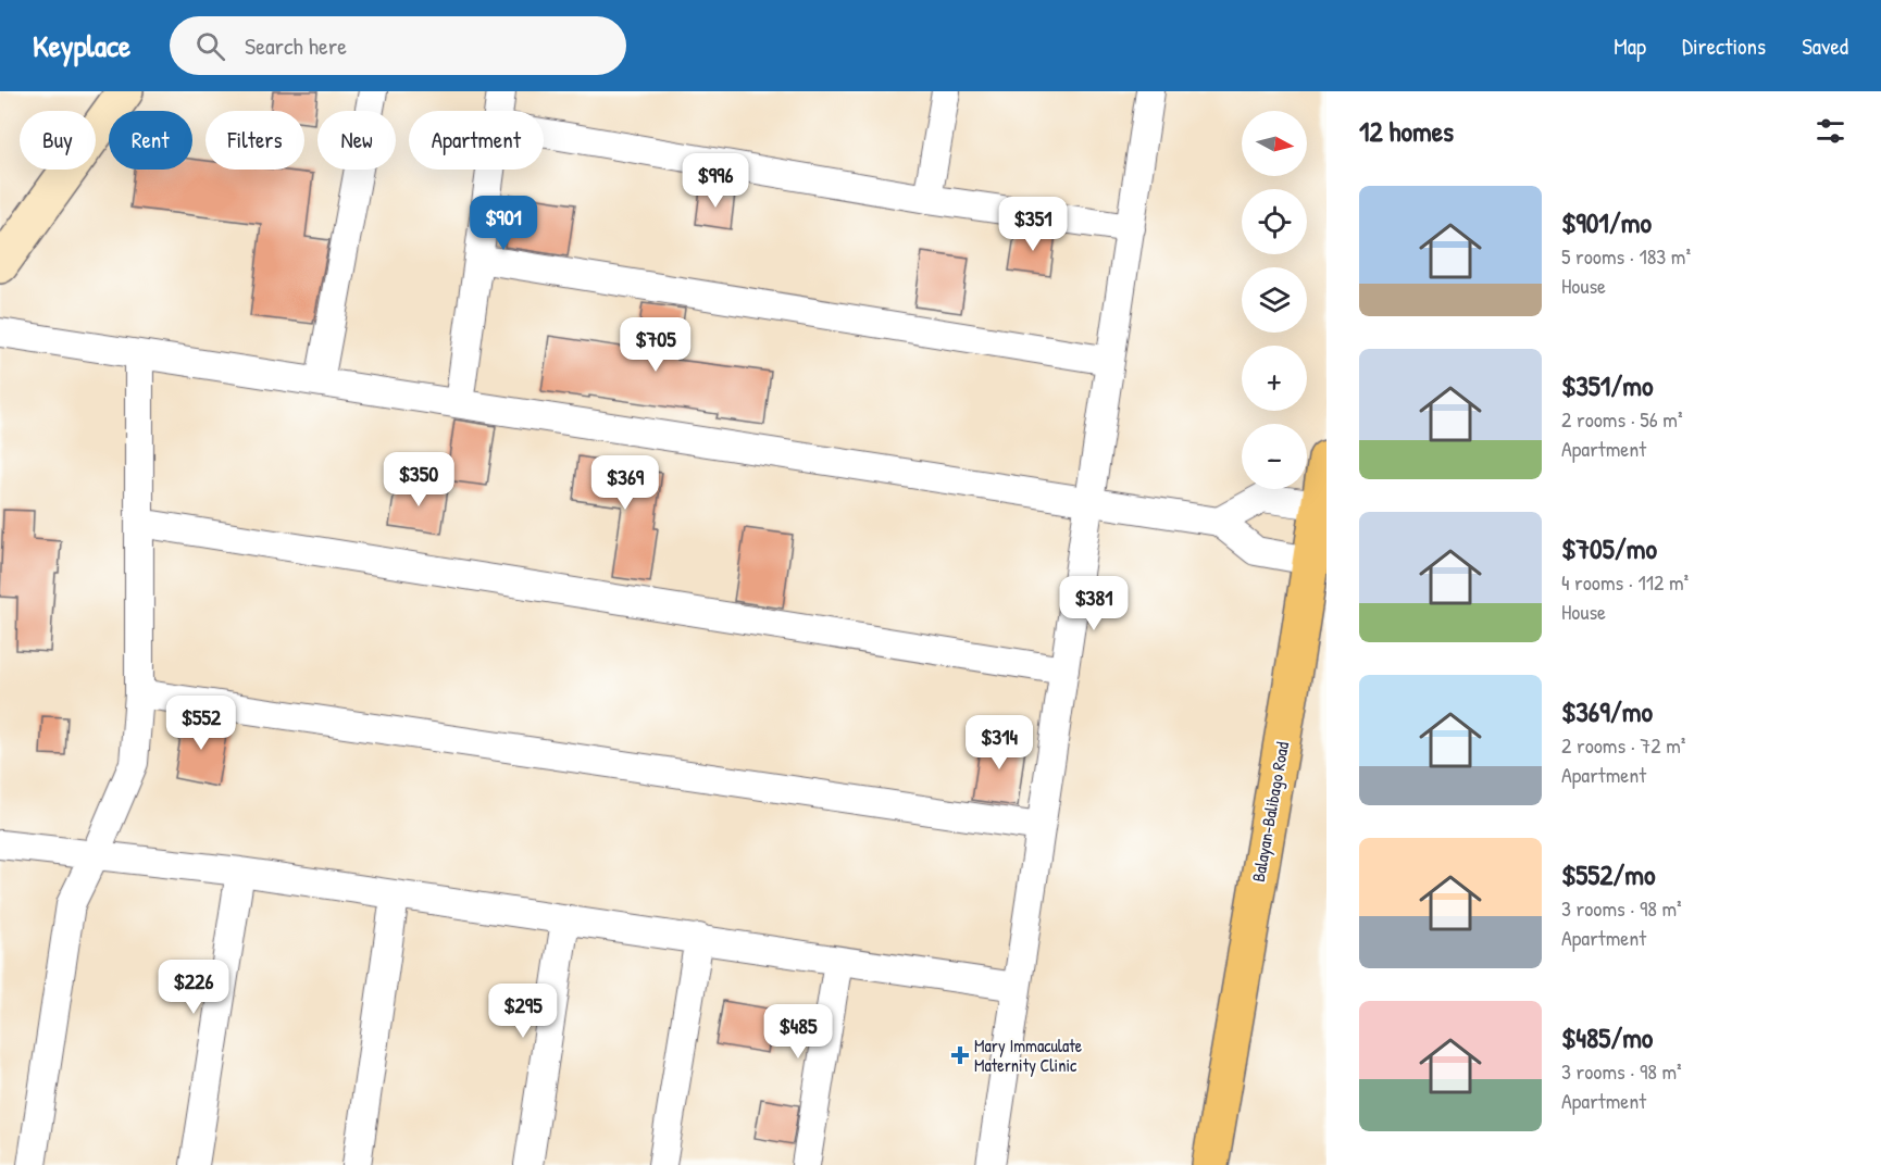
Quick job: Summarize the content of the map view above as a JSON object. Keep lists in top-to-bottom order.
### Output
{
  "streets": {
    "main road": ["Balayan-Balibago Road"]
  },
  "places": {
    "health": ["Mary Immaculate Maternity Clinic"]
  },
  "north": "right",
  "page": {
    "header": "Keyplace",
    "search": "Search here",
    "nav": ["Map", "Directions", "Saved"],
    "heading": "12 homes",
    "map_buttons": ["+", "−"],
    "chip": [
      "Buy",
      "Rent",
      "Filters",
      "New",
      "Apartment"
    ],
    "price": [
      "$996",
      "$901",
      "$351",
      "$705",
      "$350",
      "$369",
      "$381",
      "$552",
      "$314",
      "$226",
      "$295",
      "$485"
    ],
    "list": [
      {
        "name": "$901/mo",
        "note": "5 rooms · 183 m² · House"
      },
      {
        "name": "$351/mo",
        "note": "2 rooms · 56 m² · Apartment"
      },
      {
        "name": "$705/mo",
        "note": "4 rooms · 112 m² · House"
      },
      {
        "name": "$369/mo",
        "note": "2 rooms · 72 m² · Apartment"
      },
      {
        "name": "$552/mo",
        "note": "3 rooms · 98 m² · Apartment"
      },
      {
        "name": "$485/mo",
        "note": "3 rooms · 98 m² · Apartment"
      }
    ]
  }
}
